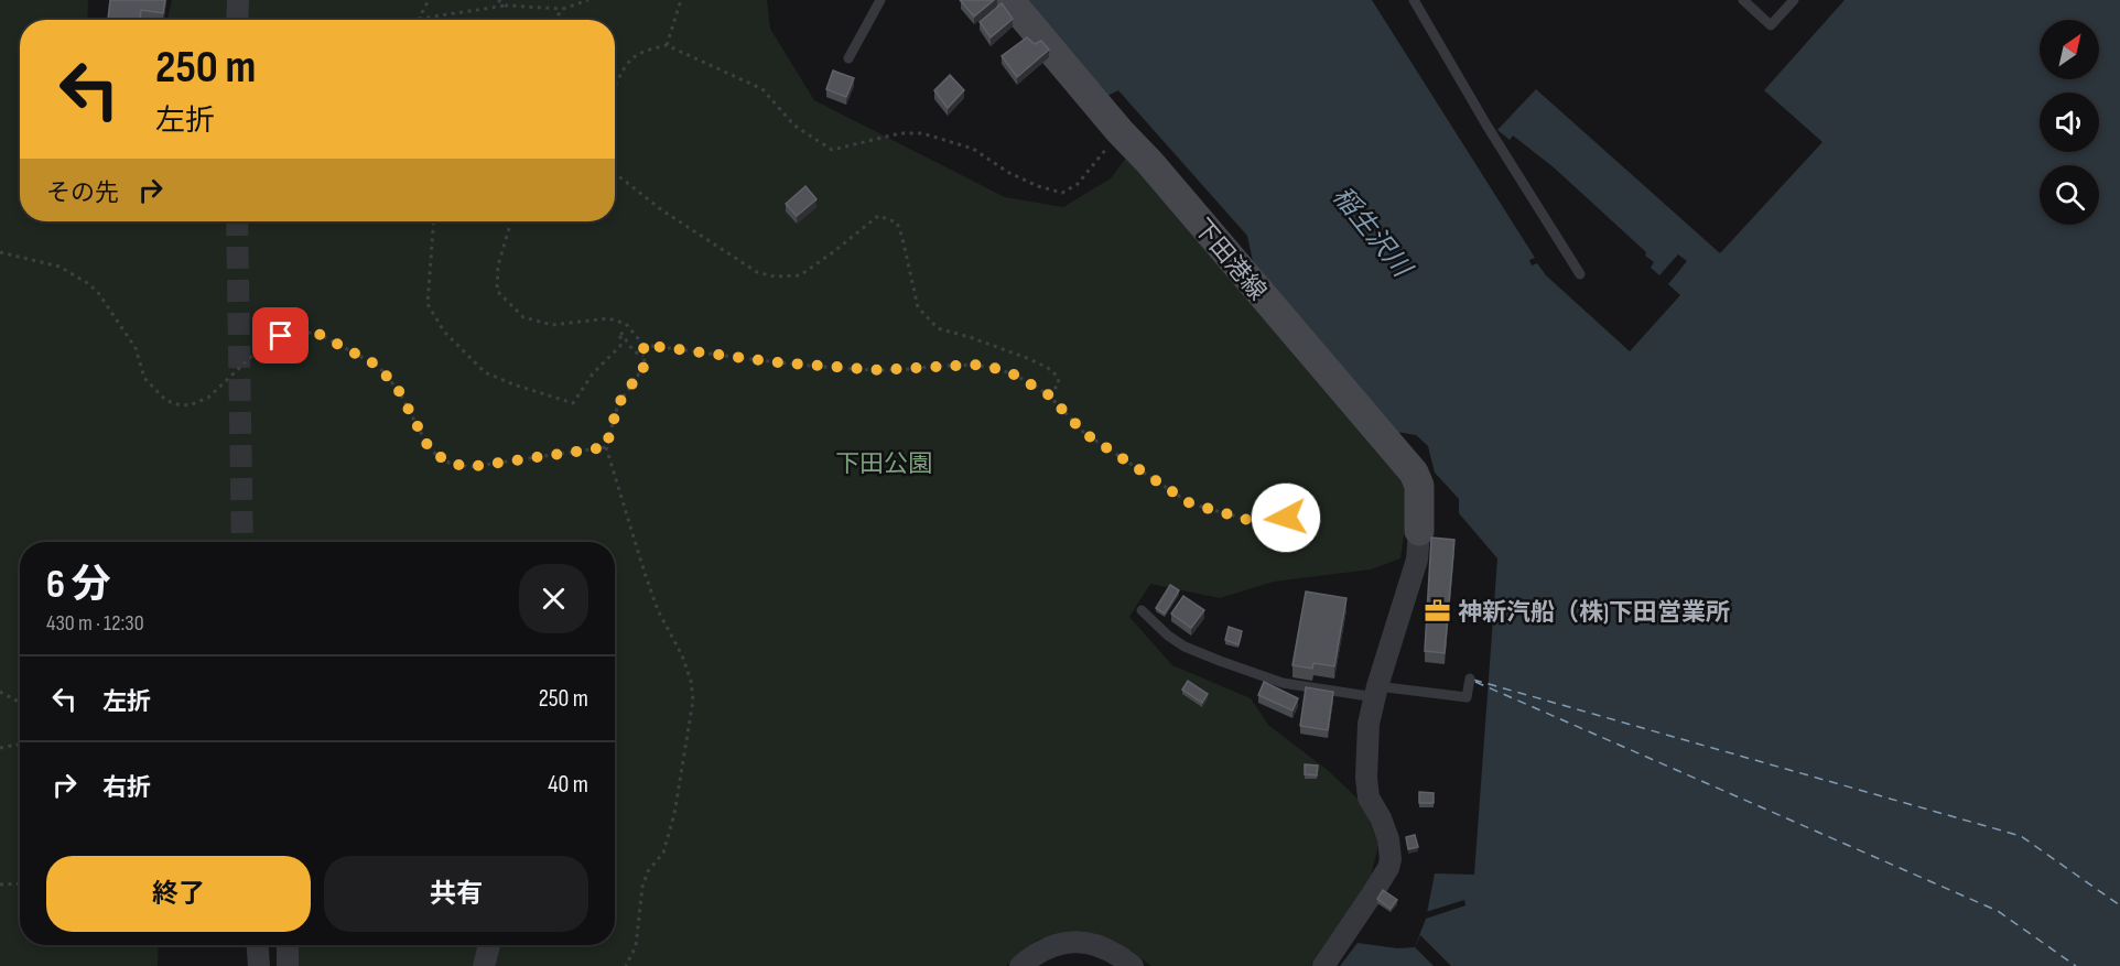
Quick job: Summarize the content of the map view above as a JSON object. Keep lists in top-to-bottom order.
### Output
{
  "streets": {
    "main road": ["下田港線"]
  },
  "water": ["稲生沢川"],
  "parks": ["下田公園"],
  "places": {
    "office": ["神新汽船（株)下田営業所"]
  },
  "north": "top right",
  "page": {
    "turn": ["250 m", "左折"],
    "then": "その先",
    "heading": ["6 分", "430 m · 12:30"],
    "list": [
      {
        "name": "左折",
        "value": "250 m"
      },
      {
        "name": "右折",
        "value": "40 m"
      }
    ],
    "buttons": ["終了", "共有"]
  }
}
